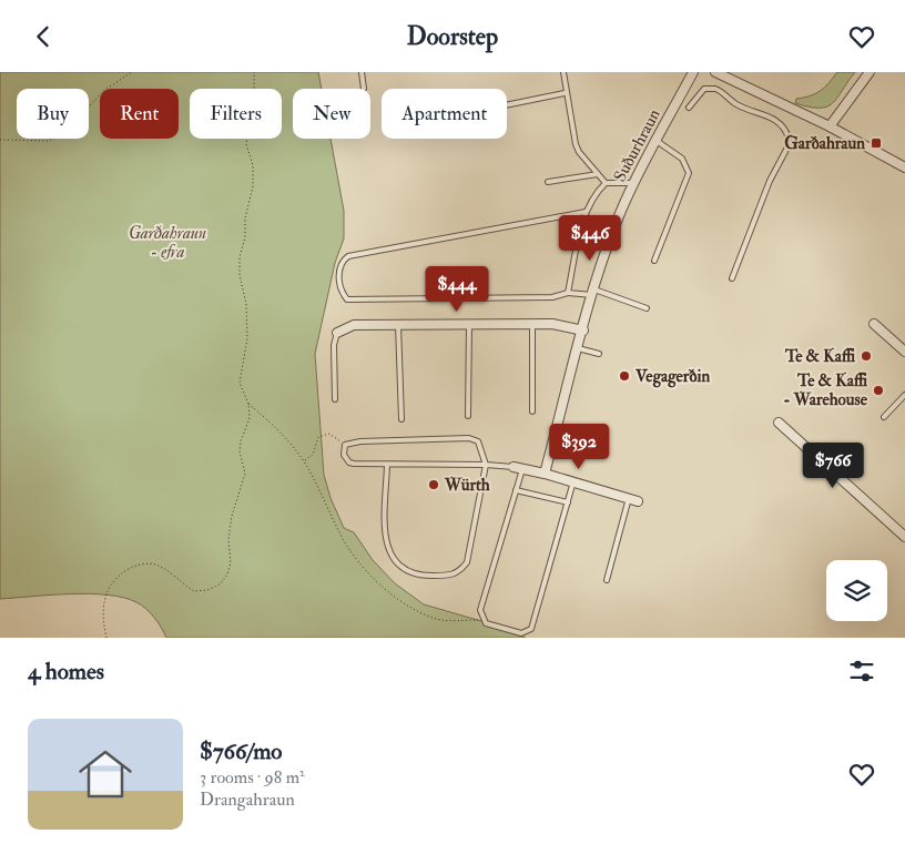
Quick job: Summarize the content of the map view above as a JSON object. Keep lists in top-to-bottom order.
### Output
{
  "streets": {
    "street": ["Suðurhraun"]
  },
  "parks": ["Garðahraun - efra"],
  "places": {
    "transit": ["Garðahraun"],
    "other": [
      "Te & Kaffi",
      "Vegagerðin",
      "Te & Kaffi - Warehouse",
      "Würth"
    ]
  },
  "page": {
    "header": "Doorstep",
    "chip": [
      "Buy",
      "Rent",
      "Filters",
      "New",
      "Apartment"
    ],
    "price": [
      "$446",
      "$444",
      "$392",
      "$766"
    ],
    "heading": "4 homes",
    "list": [
      {
        "name": "$766/mo",
        "note": "3 rooms · 98 m² · Drangahraun"
      }
    ]
  }
}
